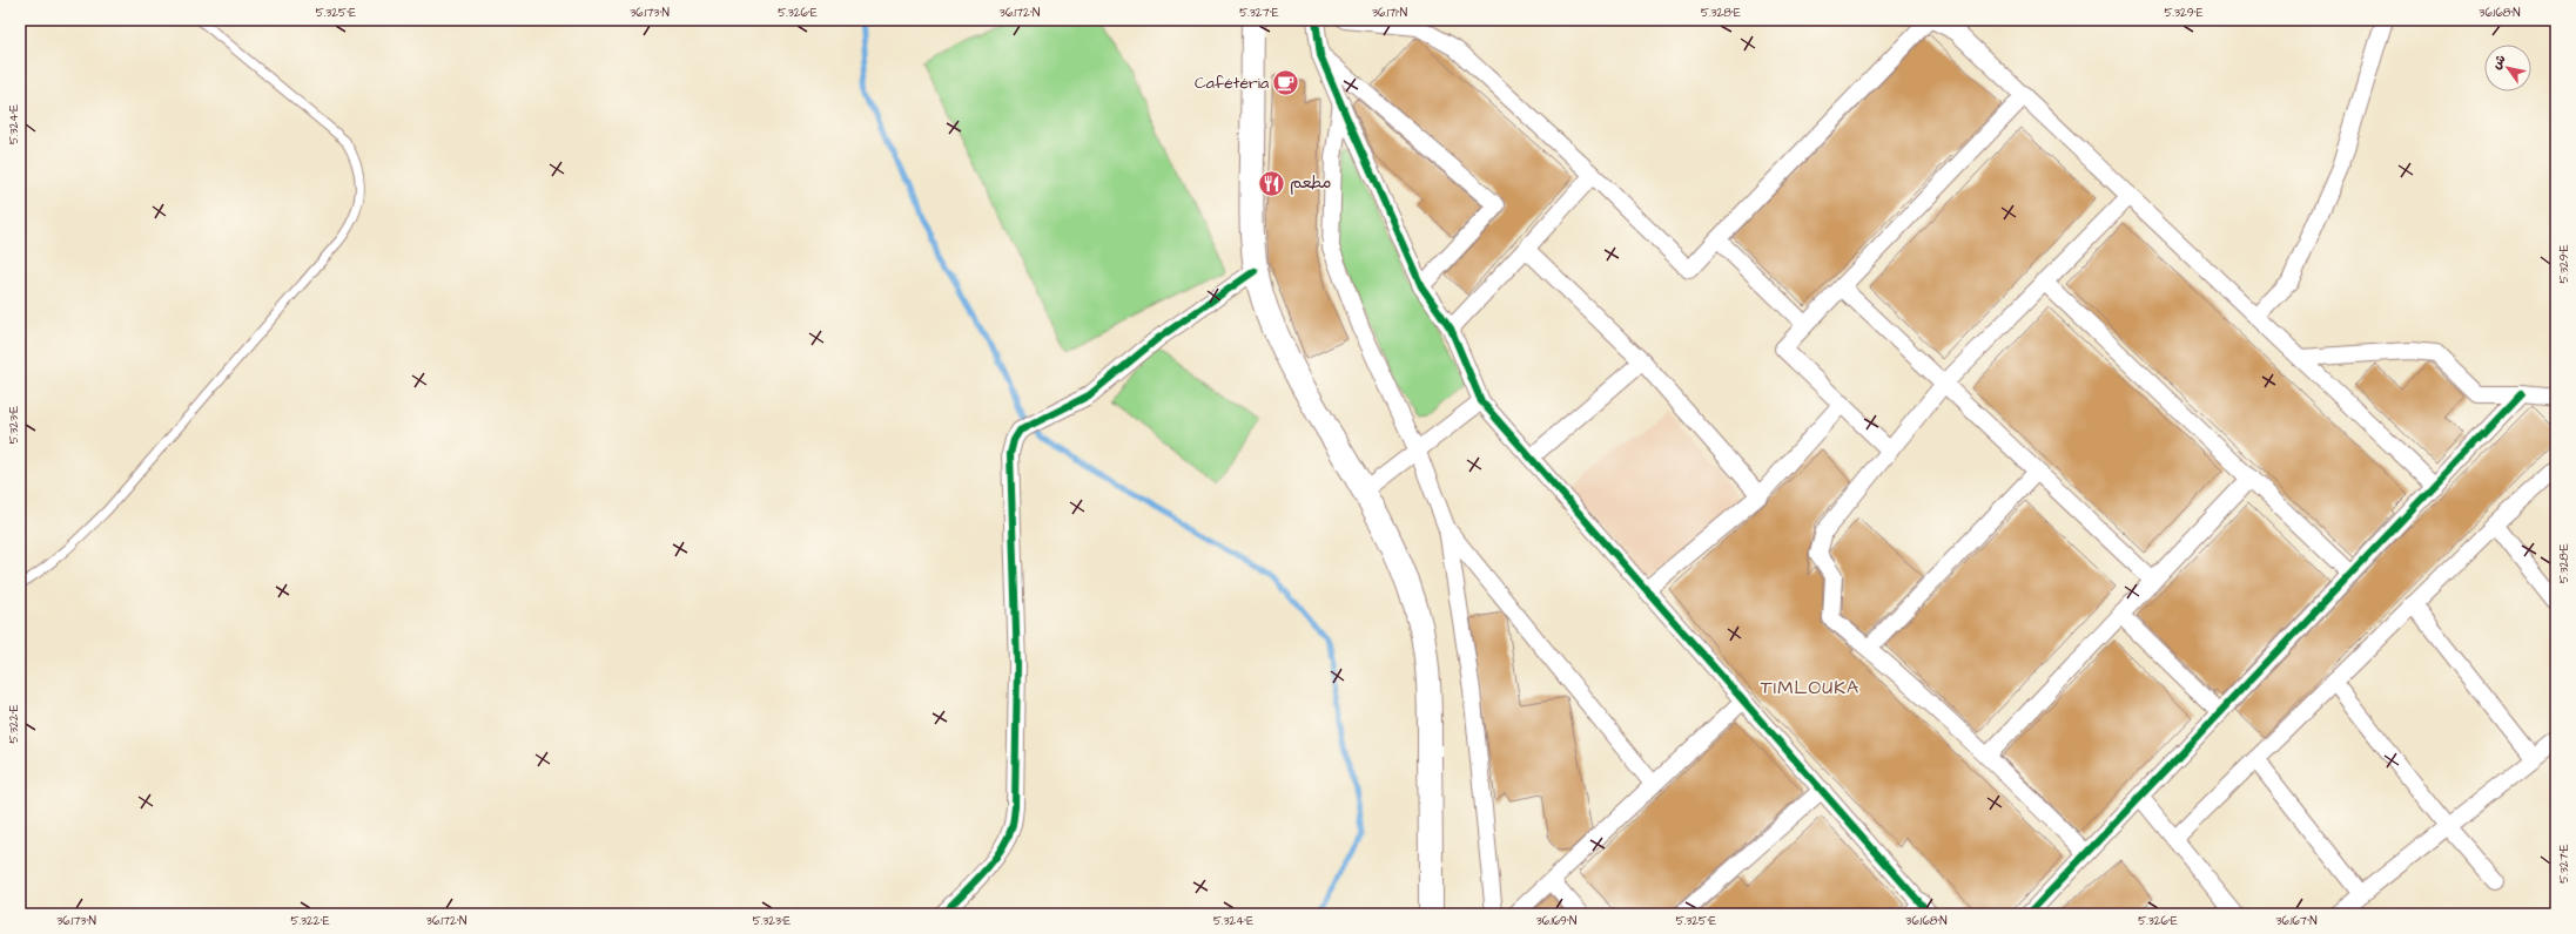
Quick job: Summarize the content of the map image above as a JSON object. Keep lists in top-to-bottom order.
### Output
{
  "districts": ["TIMLOUKA"],
  "places": {
    "cafe": ["Cafétéria"],
    "restaurant": ["مطعم"]
  },
  "north": "top left",
  "coordinates": [
    "5.325°E",
    "36.173°N",
    "5.326°E",
    "36.172°N",
    "5.327°E",
    "36.171°N",
    "5.328°E",
    "5.329°E",
    "36.168°N",
    "5.324°E",
    "5.323°E",
    "5.322°E",
    "36.169°N",
    "36.167°N"
  ]
}
